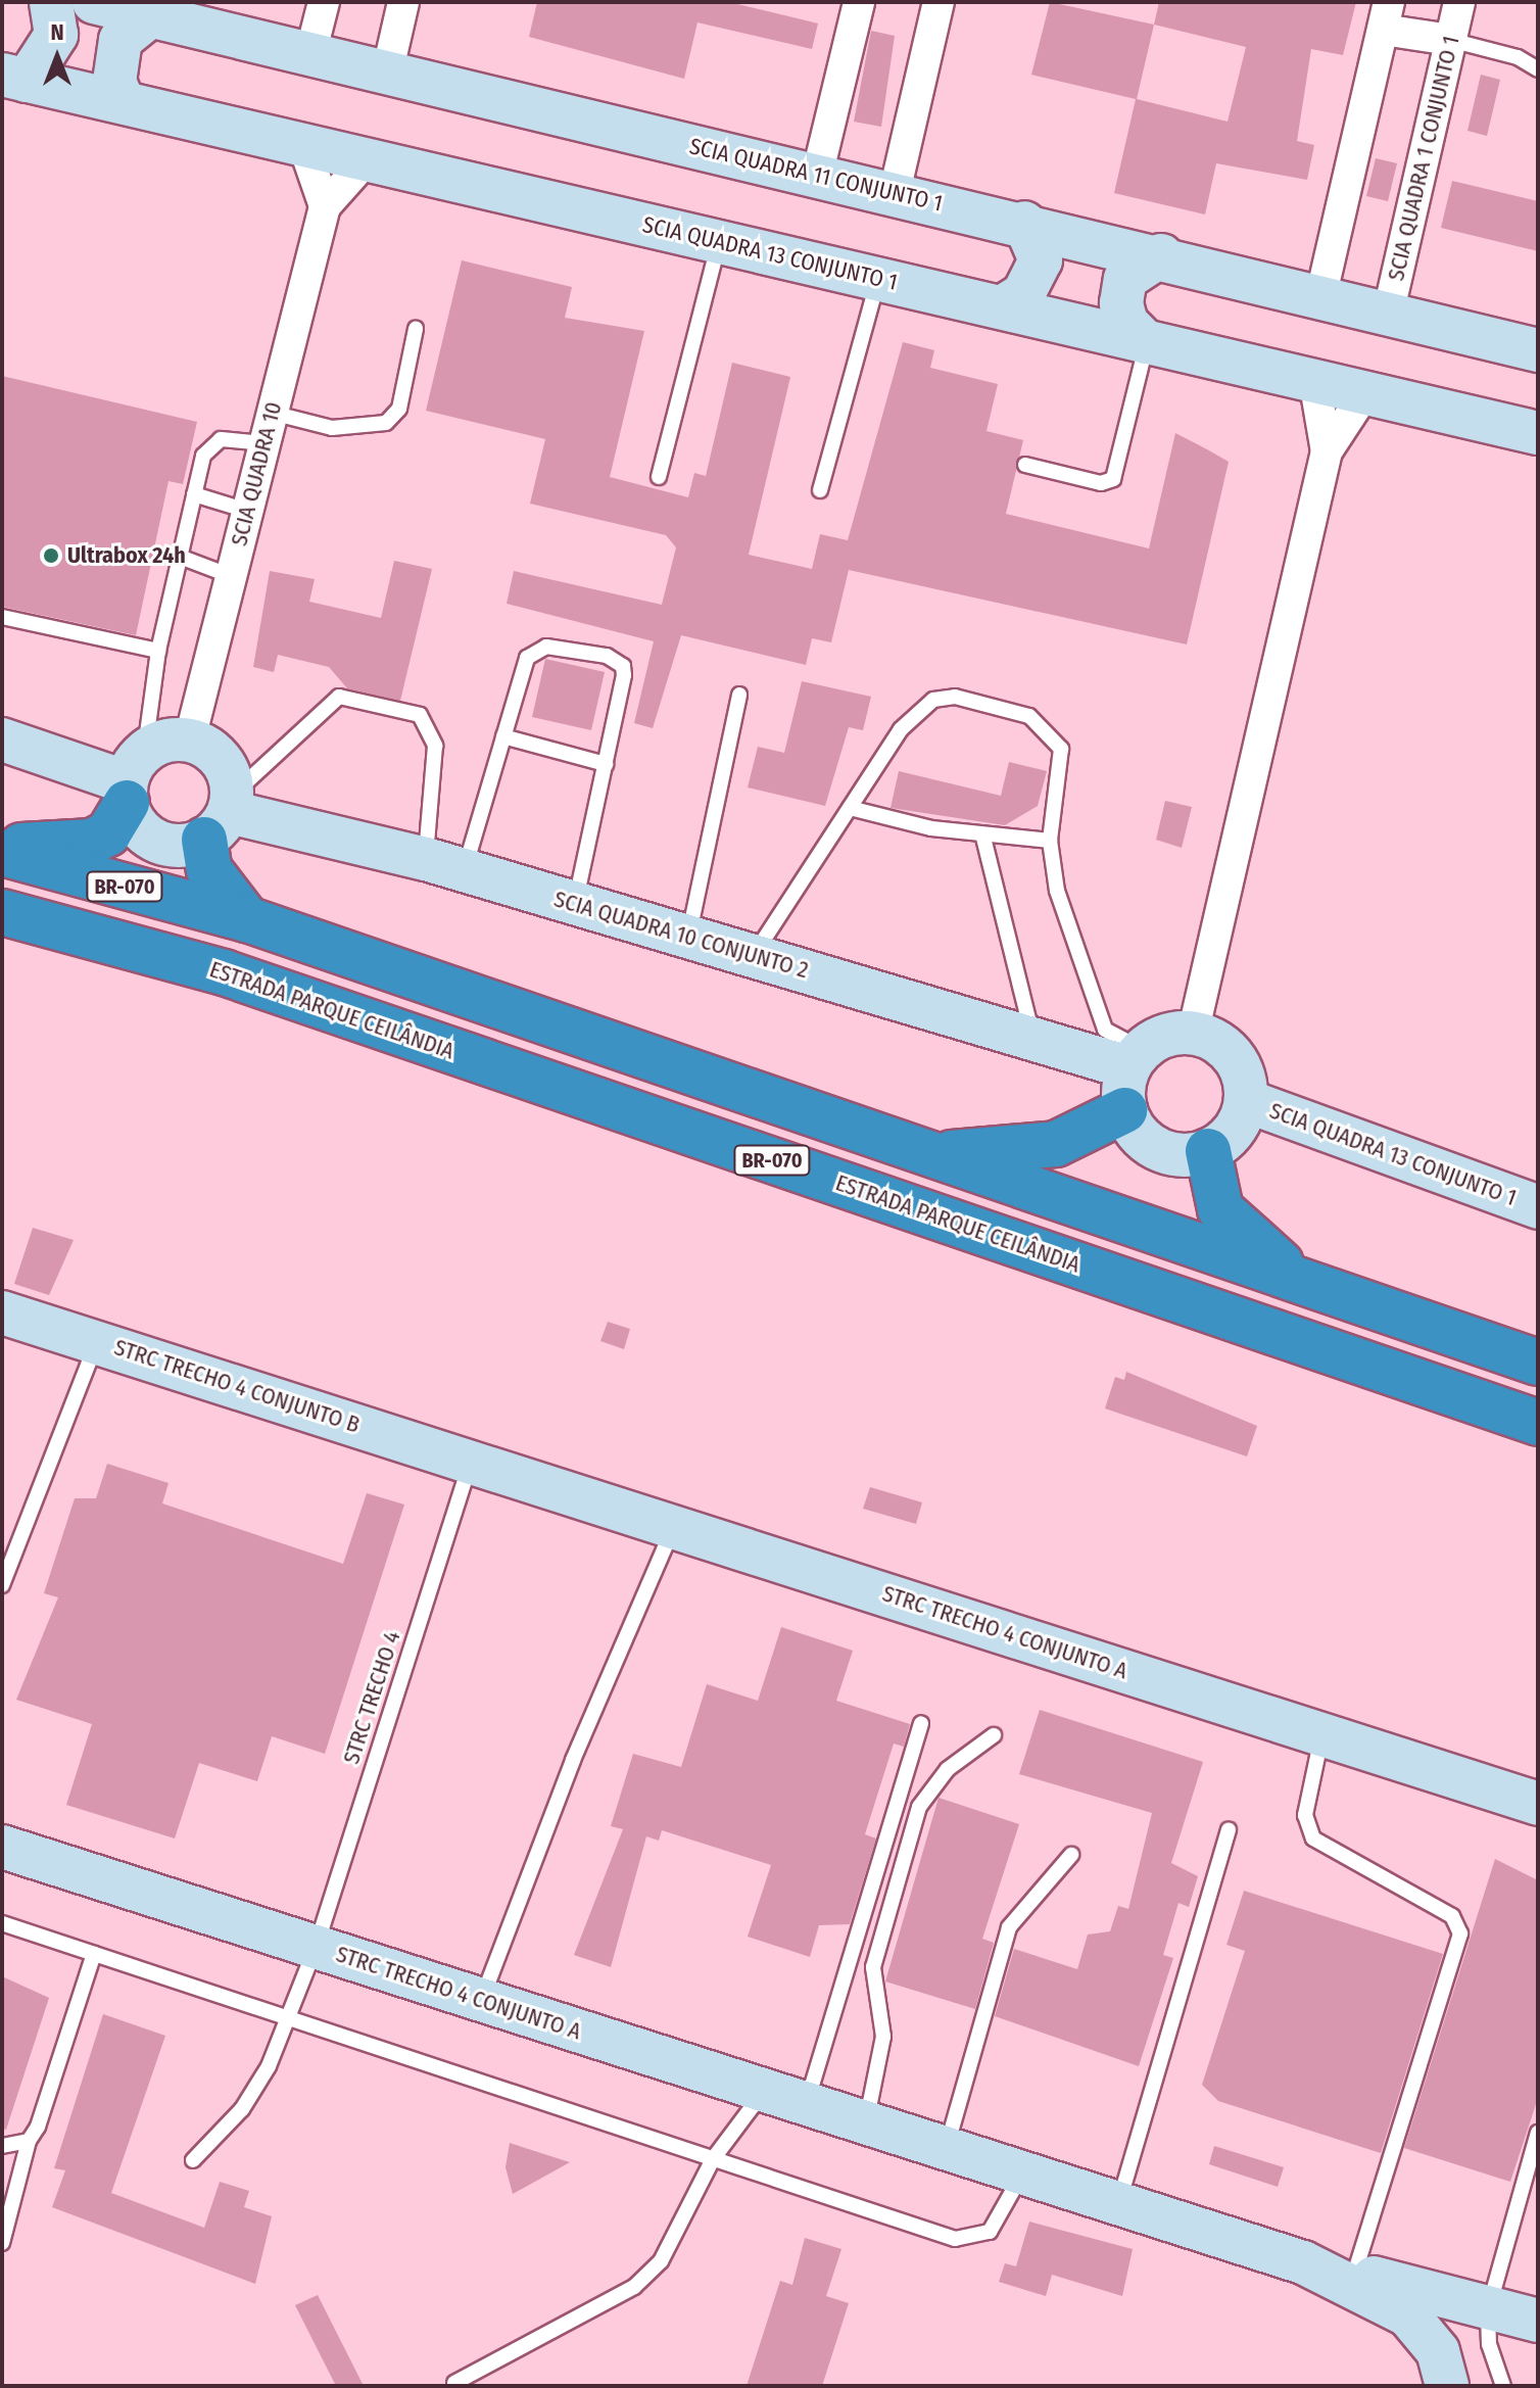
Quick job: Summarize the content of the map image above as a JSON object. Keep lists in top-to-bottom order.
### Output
{
  "streets": {
    "highway": ["BR-070", "ESTRADA PARQUE CEILÂNDIA"],
    "street": [
      "SCIA QUADRA 1 CONJUNTO 1",
      "SCIA QUADRA 11 CONJUNTO 1",
      "SCIA QUADRA 13 CONJUNTO 1",
      "SCIA QUADRA 10",
      "SCIA QUADRA 10 CONJUNTO 2",
      "STRC TRECHO 4 CONJUNTO B",
      "STRC TRECHO 4 CONJUNTO A"
    ],
    "lane": ["STRC TRECHO 4"]
  },
  "crossings": [
    ["SCIA QUADRA 1 CONJUNTO 1", "SCIA QUADRA 11 CONJUNTO 1"],
    ["SCIA QUADRA 13 CONJUNTO 1", "SCIA QUADRA 10"],
    ["SCIA QUADRA 13 CONJUNTO 1", "SCIA QUADRA 10 CONJUNTO 2"],
    ["SCIA QUADRA 10", "SCIA QUADRA 10 CONJUNTO 2"],
    ["STRC TRECHO 4 CONJUNTO B", "STRC TRECHO 4 CONJUNTO A"],
    ["STRC TRECHO 4 CONJUNTO B", "STRC TRECHO 4"],
    ["STRC TRECHO 4 CONJUNTO A", "STRC TRECHO 4"]
  ],
  "places": ["Ultrabox 24h"],
  "north": "top"
}
